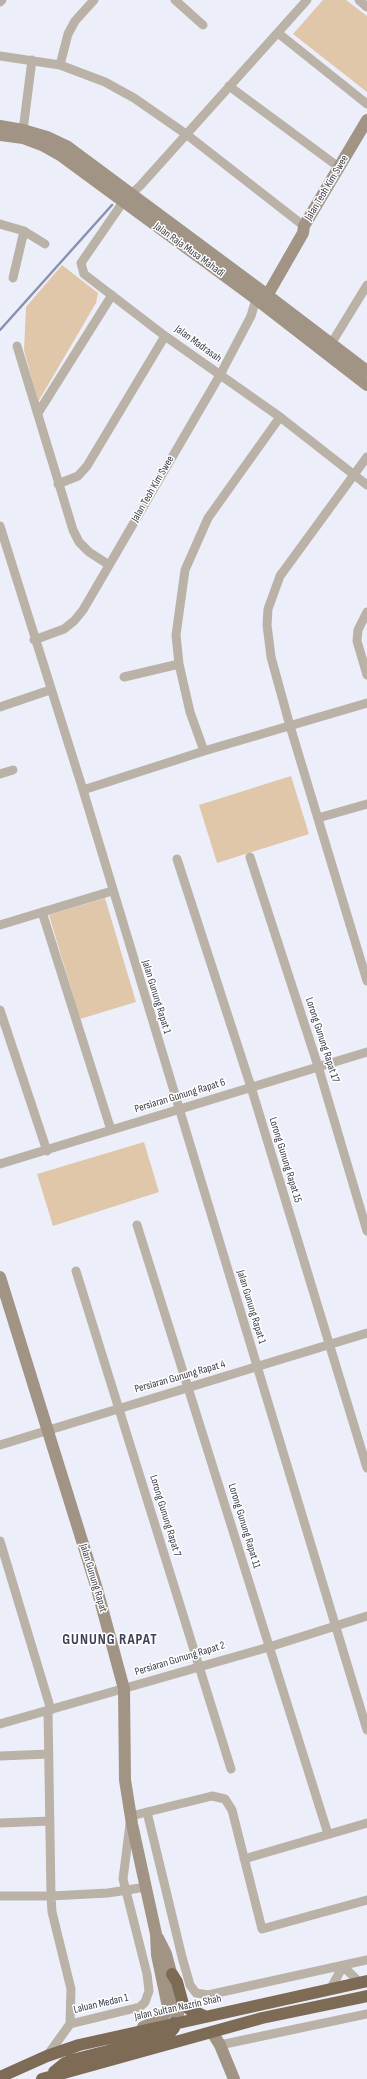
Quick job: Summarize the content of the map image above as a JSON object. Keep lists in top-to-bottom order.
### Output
{
  "streets": {
    "highway": ["Jalan Sultan Nazrin Shah"],
    "street": [
      "Jalan Teoh Kim Swee",
      "Jalan Raja Musa Mahadi",
      "Jalan Madrasah",
      "Jalan Gunung Rapat 1",
      "Lorong Gunung Rapat 17",
      "Persiaran Gunung Rapat 6",
      "Lorong Gunung Rapat 15",
      "Persiaran Gunung Rapat 4",
      "Lorong Gunung Rapat 7",
      "Lorong Gunung Rapat 11",
      "Jalan Gunung Rapat",
      "Persiaran Gunung Rapat 2",
      "Laluan Medan 1"
    ]
  },
  "crossings": [
    ["Jalan Teoh Kim Swee", "Jalan Raja Musa Mahadi"],
    ["Jalan Teoh Kim Swee", "Jalan Madrasah"],
    ["Jalan Teoh Kim Swee", "Jalan Gunung Rapat 1"],
    ["Jalan Raja Musa Mahadi", "Jalan Madrasah"],
    ["Jalan Gunung Rapat 1", "Persiaran Gunung Rapat 6"],
    ["Jalan Gunung Rapat 1", "Persiaran Gunung Rapat 4"],
    ["Jalan Gunung Rapat 1", "Persiaran Gunung Rapat 2"],
    ["Lorong Gunung Rapat 17", "Persiaran Gunung Rapat 6"],
    ["Persiaran Gunung Rapat 6", "Lorong Gunung Rapat 15"],
    ["Lorong Gunung Rapat 15", "Persiaran Gunung Rapat 4"],
    ["Persiaran Gunung Rapat 4", "Lorong Gunung Rapat 7"],
    ["Persiaran Gunung Rapat 4", "Lorong Gunung Rapat 11"],
    ["Persiaran Gunung Rapat 4", "Jalan Gunung Rapat"],
    ["Lorong Gunung Rapat 7", "Persiaran Gunung Rapat 2"],
    ["Lorong Gunung Rapat 11", "Persiaran Gunung Rapat 2"],
    ["Jalan Gunung Rapat", "Persiaran Gunung Rapat 2"],
    ["Jalan Gunung Rapat", "Laluan Medan 1"],
    ["Jalan Gunung Rapat", "Jalan Sultan Nazrin Shah"],
    ["Persiaran Gunung Rapat 2", "Laluan Medan 1"]
  ],
  "districts": ["GUNUNG RAPAT"]
}
